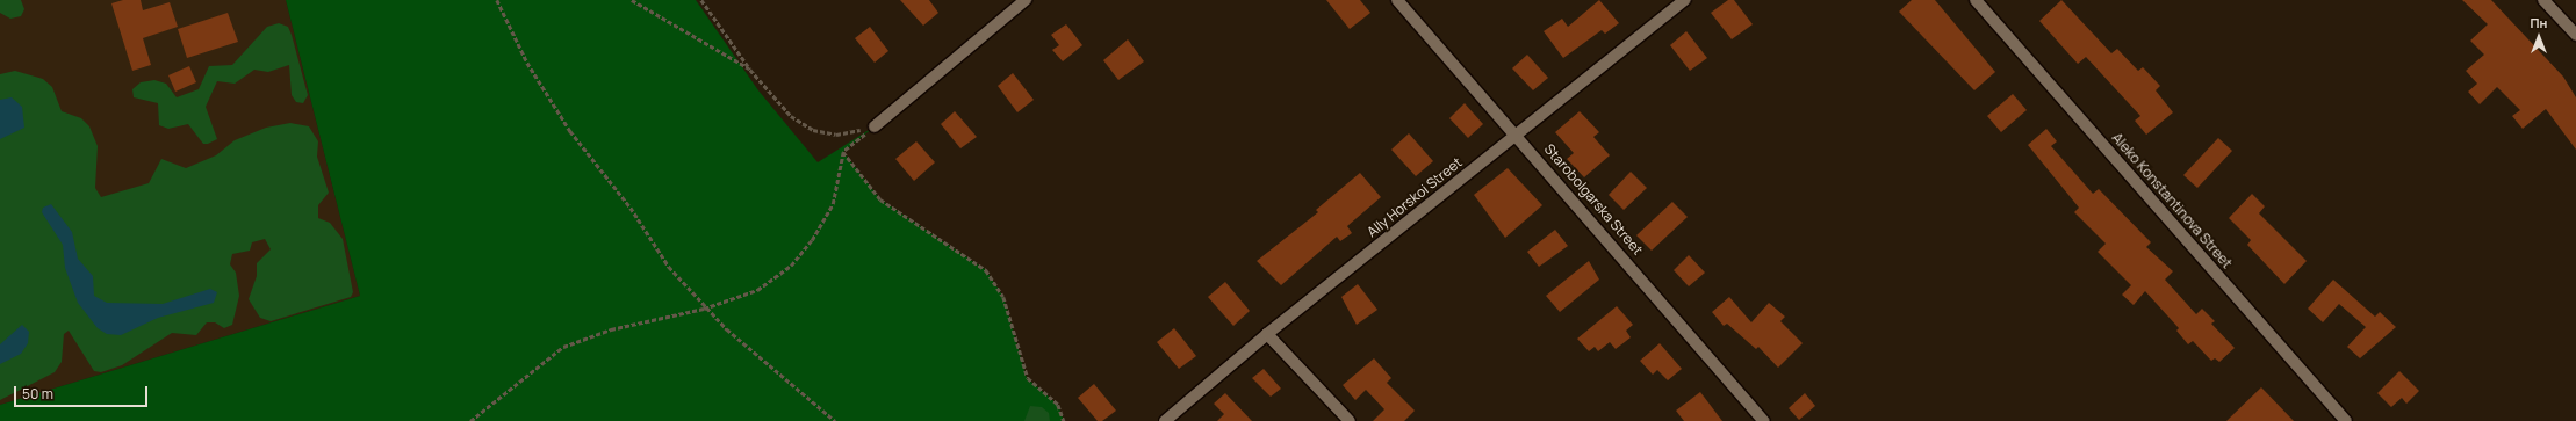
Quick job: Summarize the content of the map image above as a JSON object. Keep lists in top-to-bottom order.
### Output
{
  "streets": {
    "street": ["Ally Horskoi Street", "Starobolgarska Street", "Aleko Konstantinova Street"]
  },
  "crossings": [
    ["Ally Horskoi Street", "Starobolgarska Street"]
  ],
  "scale_bar": "50 m",
  "north": "top"
}
